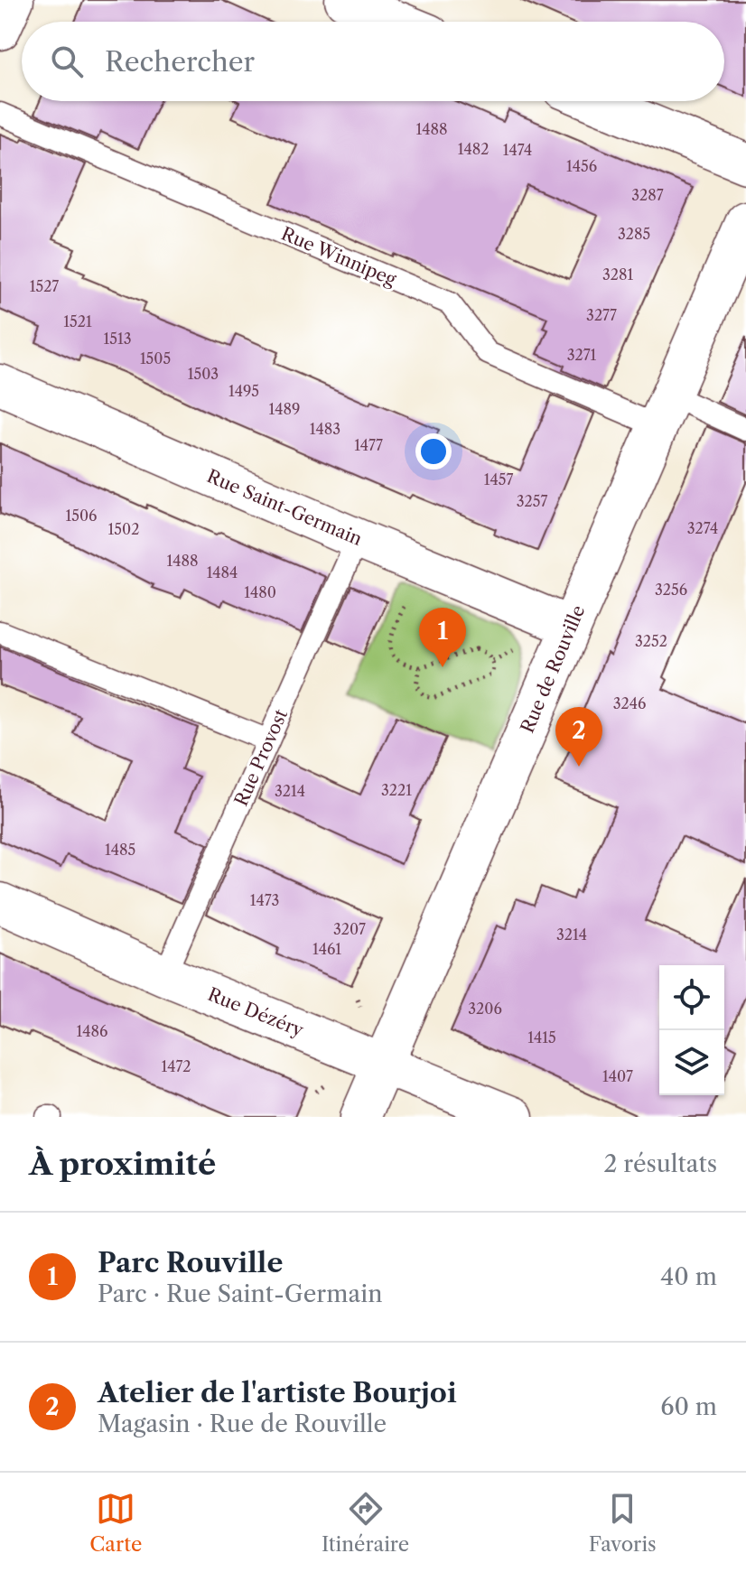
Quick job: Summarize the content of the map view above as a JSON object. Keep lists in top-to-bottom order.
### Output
{
  "streets": {
    "street": ["Rue Saint-Germain", "Rue de Rouville", "Rue Dézéry"],
    "lane": ["Rue Winnipeg", "Rue Provost"]
  },
  "crossings": [
    ["Rue Winnipeg", "Rue de Rouville"],
    ["Rue Saint-Germain", "Rue de Rouville"],
    ["Rue Saint-Germain", "Rue Provost"],
    ["Rue de Rouville", "Rue Dézéry"],
    ["Rue Provost", "Rue Dézéry"]
  ],
  "house_numbers": [
    "1488",
    "1482",
    "1474",
    "1456",
    "3287",
    "3285",
    "3281",
    "1527",
    "3277",
    "1521",
    "1513",
    "3271",
    "1505",
    "1503",
    "1495",
    "1489",
    "1483",
    "1477",
    "1457",
    "3257",
    "1506",
    "3274",
    "1502",
    "1488",
    "1484",
    "3256",
    "1480",
    "3252",
    "3246",
    "3221",
    "3214",
    "1485",
    "1473",
    "3207",
    "3214",
    "1461",
    "3206",
    "1486",
    "1415",
    "1472",
    "1407"
  ],
  "page": {
    "search": "Rechercher",
    "pins": ["1", "2"],
    "heading": ["À proximité", "2 résultats"],
    "list": [
      {
        "mark": "1",
        "name": "Parc Rouville",
        "note": "Parc · Rue Saint-Germain",
        "value": "40 m"
      },
      {
        "mark": "2",
        "name": "Atelier de l'artiste Bourjoi",
        "note": "Magasin · Rue de Rouville",
        "value": "60 m"
      }
    ],
    "nav": ["Carte", "Itinéraire", "Favoris"]
  }
}
